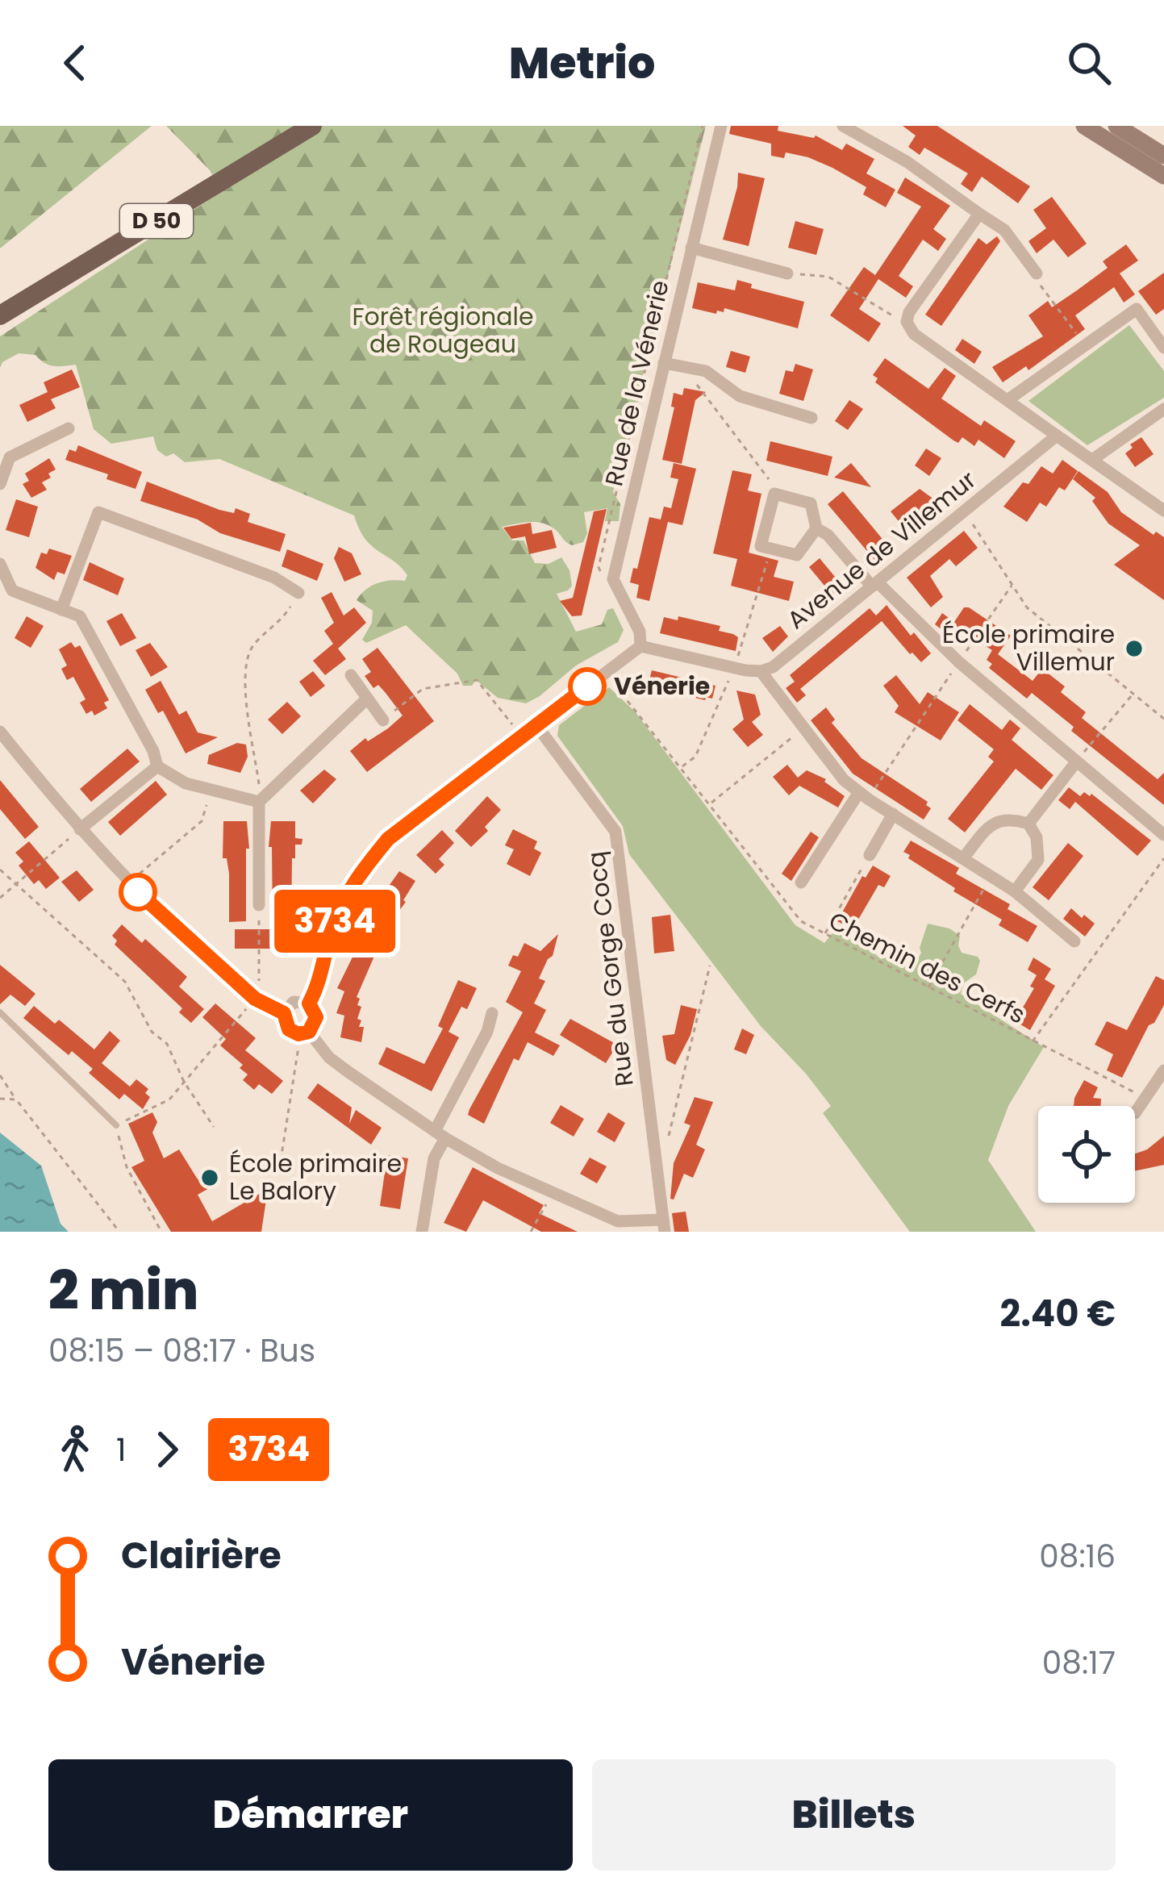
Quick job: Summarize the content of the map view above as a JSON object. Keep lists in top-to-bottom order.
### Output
{
  "streets": {
    "main road": ["D 50"],
    "street": ["Rue de la Vénerie", "Avenue de Villemur", "Rue du Gorge Cocq"],
    "path": ["Chemin des Cerfs"]
  },
  "parks": ["Forêt régionale de Rougeau"],
  "places": ["École primaire Villemur", "Vénerie", "École primaire Le Balory"],
  "lines": ["bus line 3734"],
  "page": {
    "header": "Metrio",
    "on_map": "3734",
    "heading": ["2 min", "08:15 – 08:17 · Bus", "2.40 €"],
    "legs": ["1", "3734"],
    "list": [
      {
        "name": "Clairière",
        "value": "08:16"
      },
      {
        "name": "Vénerie",
        "value": "08:17"
      }
    ],
    "buttons": ["Démarrer", "Billets"]
  }
}
